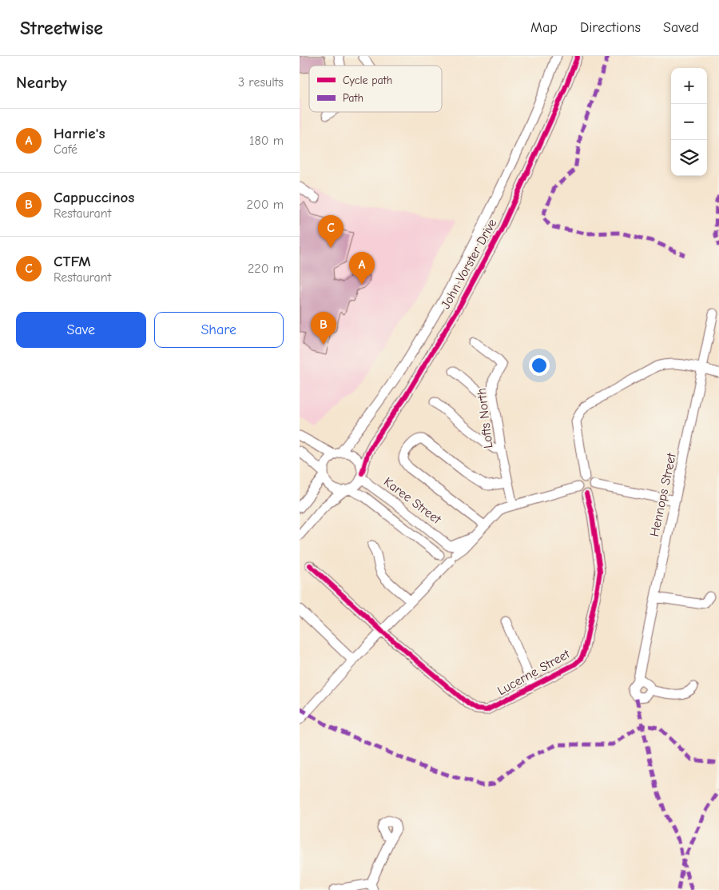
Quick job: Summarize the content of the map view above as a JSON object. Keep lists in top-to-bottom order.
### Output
{
  "streets": {
    "street": [
      "John Vorster Drive",
      "Lofts North",
      "Hennops Street",
      "Karee Street",
      "Lucerne Street"
    ]
  },
  "crossings": [
    ["John Vorster Drive", "Karee Street"]
  ],
  "legend": ["Cycle path", "Path"],
  "page": {
    "header": "Streetwise",
    "nav": ["Map", "Directions", "Saved"],
    "heading": ["Nearby", "3 results"],
    "map_buttons": ["+", "−"],
    "list": [
      {
        "mark": "A",
        "name": "Harrie's",
        "note": "Café",
        "value": "180 m"
      },
      {
        "mark": "B",
        "name": "Cappuccinos",
        "note": "Restaurant",
        "value": "200 m"
      },
      {
        "mark": "C",
        "name": "CTFM",
        "note": "Restaurant",
        "value": "220 m"
      }
    ],
    "pins": ["C", "A", "B"],
    "buttons": ["Save", "Share"]
  }
}
